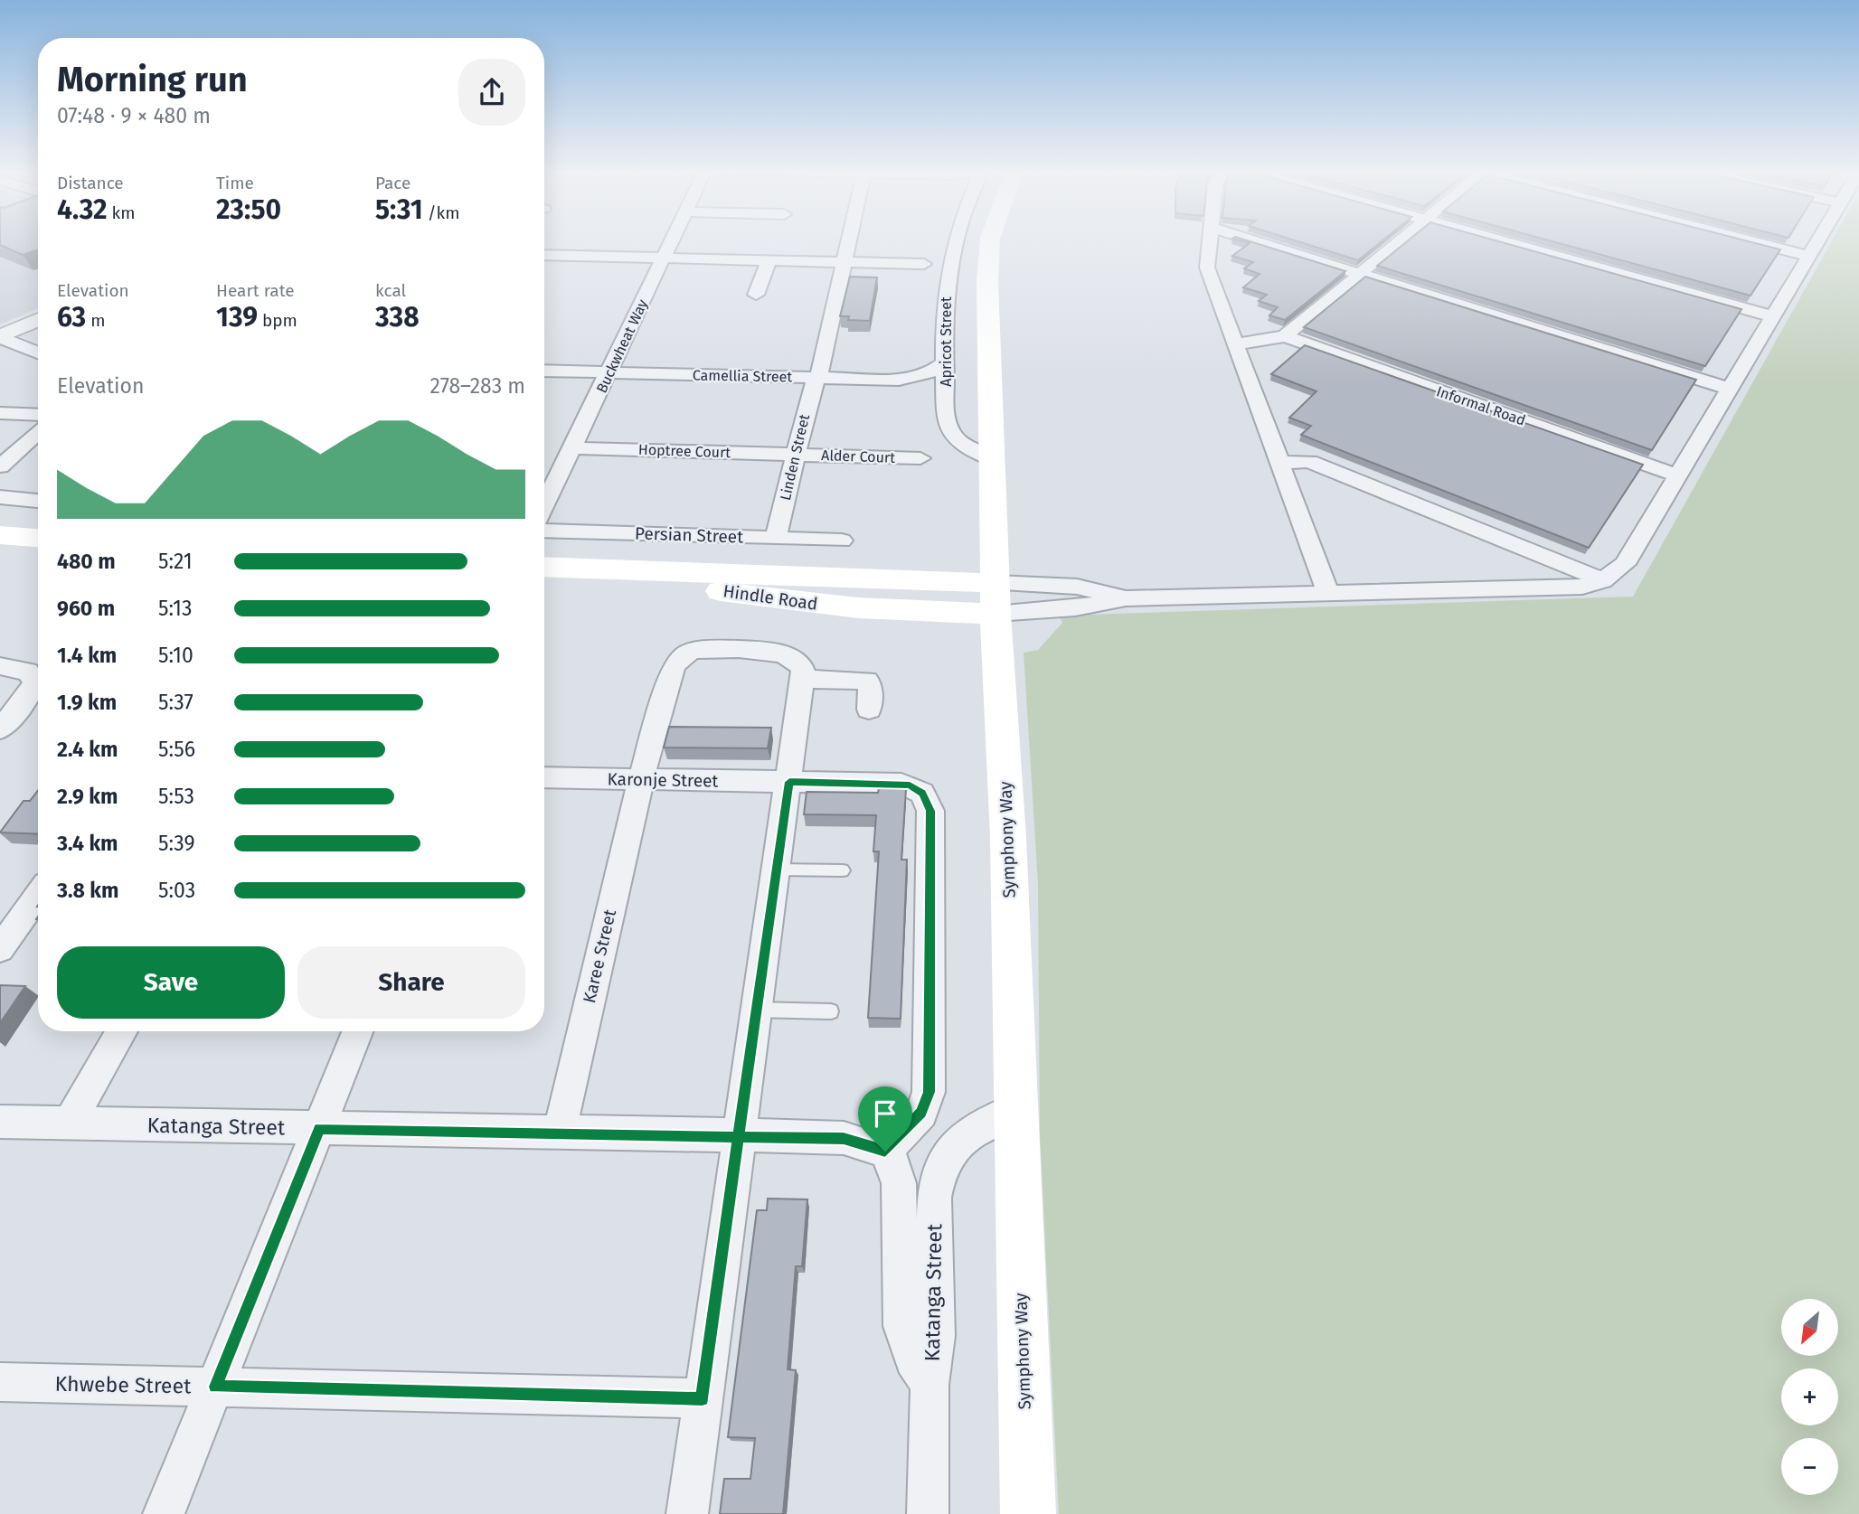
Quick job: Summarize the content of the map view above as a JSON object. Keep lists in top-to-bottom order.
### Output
{
  "streets": {
    "main road": ["Hindle Road", "Symphony Way"],
    "street": [
      "Apricot Street",
      "Buckwheat Way",
      "Camellia Street",
      "Informal Road",
      "Hoptree Court",
      "Alder Court",
      "Linden Street",
      "Persian Street",
      "Karonje Street",
      "Karee Street",
      "Katanga Street",
      "Khwebe Street"
    ]
  },
  "crossings": [
    ["Apricot Street", "Camellia Street"],
    ["Apricot Street", "Symphony Way"],
    ["Buckwheat Way", "Camellia Street"],
    ["Buckwheat Way", "Hoptree Court"],
    ["Camellia Street", "Linden Street"],
    ["Hoptree Court", "Alder Court"],
    ["Hoptree Court", "Linden Street"],
    ["Alder Court", "Linden Street"],
    ["Linden Street", "Persian Street"],
    ["Hindle Road", "Symphony Way"],
    ["Karonje Street", "Karee Street"],
    ["Karonje Street", "Katanga Street"],
    ["Symphony Way", "Katanga Street"],
    ["Karee Street", "Katanga Street"]
  ],
  "north": "bottom left",
  "page": {
    "heading": ["Morning run", "07:48 · 9 × 480 m"],
    "stats": [
      ["Distance", "4.32 km"],
      ["Time", "23:50"],
      ["Pace", "5:31 /km"],
      ["Elevation", "63 m"],
      ["Heart rate", "139 bpm"],
      ["kcal", "338"]
    ],
    "chart": ["Elevation", "278–283 m"],
    "list": [
      {
        "name": "480 m",
        "note": "5:21"
      },
      {
        "name": "960 m",
        "note": "5:13"
      },
      {
        "name": "1.4 km",
        "note": "5:10"
      },
      {
        "name": "1.9 km",
        "note": "5:37"
      },
      {
        "name": "2.4 km",
        "note": "5:56"
      },
      {
        "name": "2.9 km",
        "note": "5:53"
      },
      {
        "name": "3.4 km",
        "note": "5:39"
      },
      {
        "name": "3.8 km",
        "note": "5:03"
      }
    ],
    "buttons": ["Save", "Share"],
    "map_buttons": ["+", "−"]
  }
}
